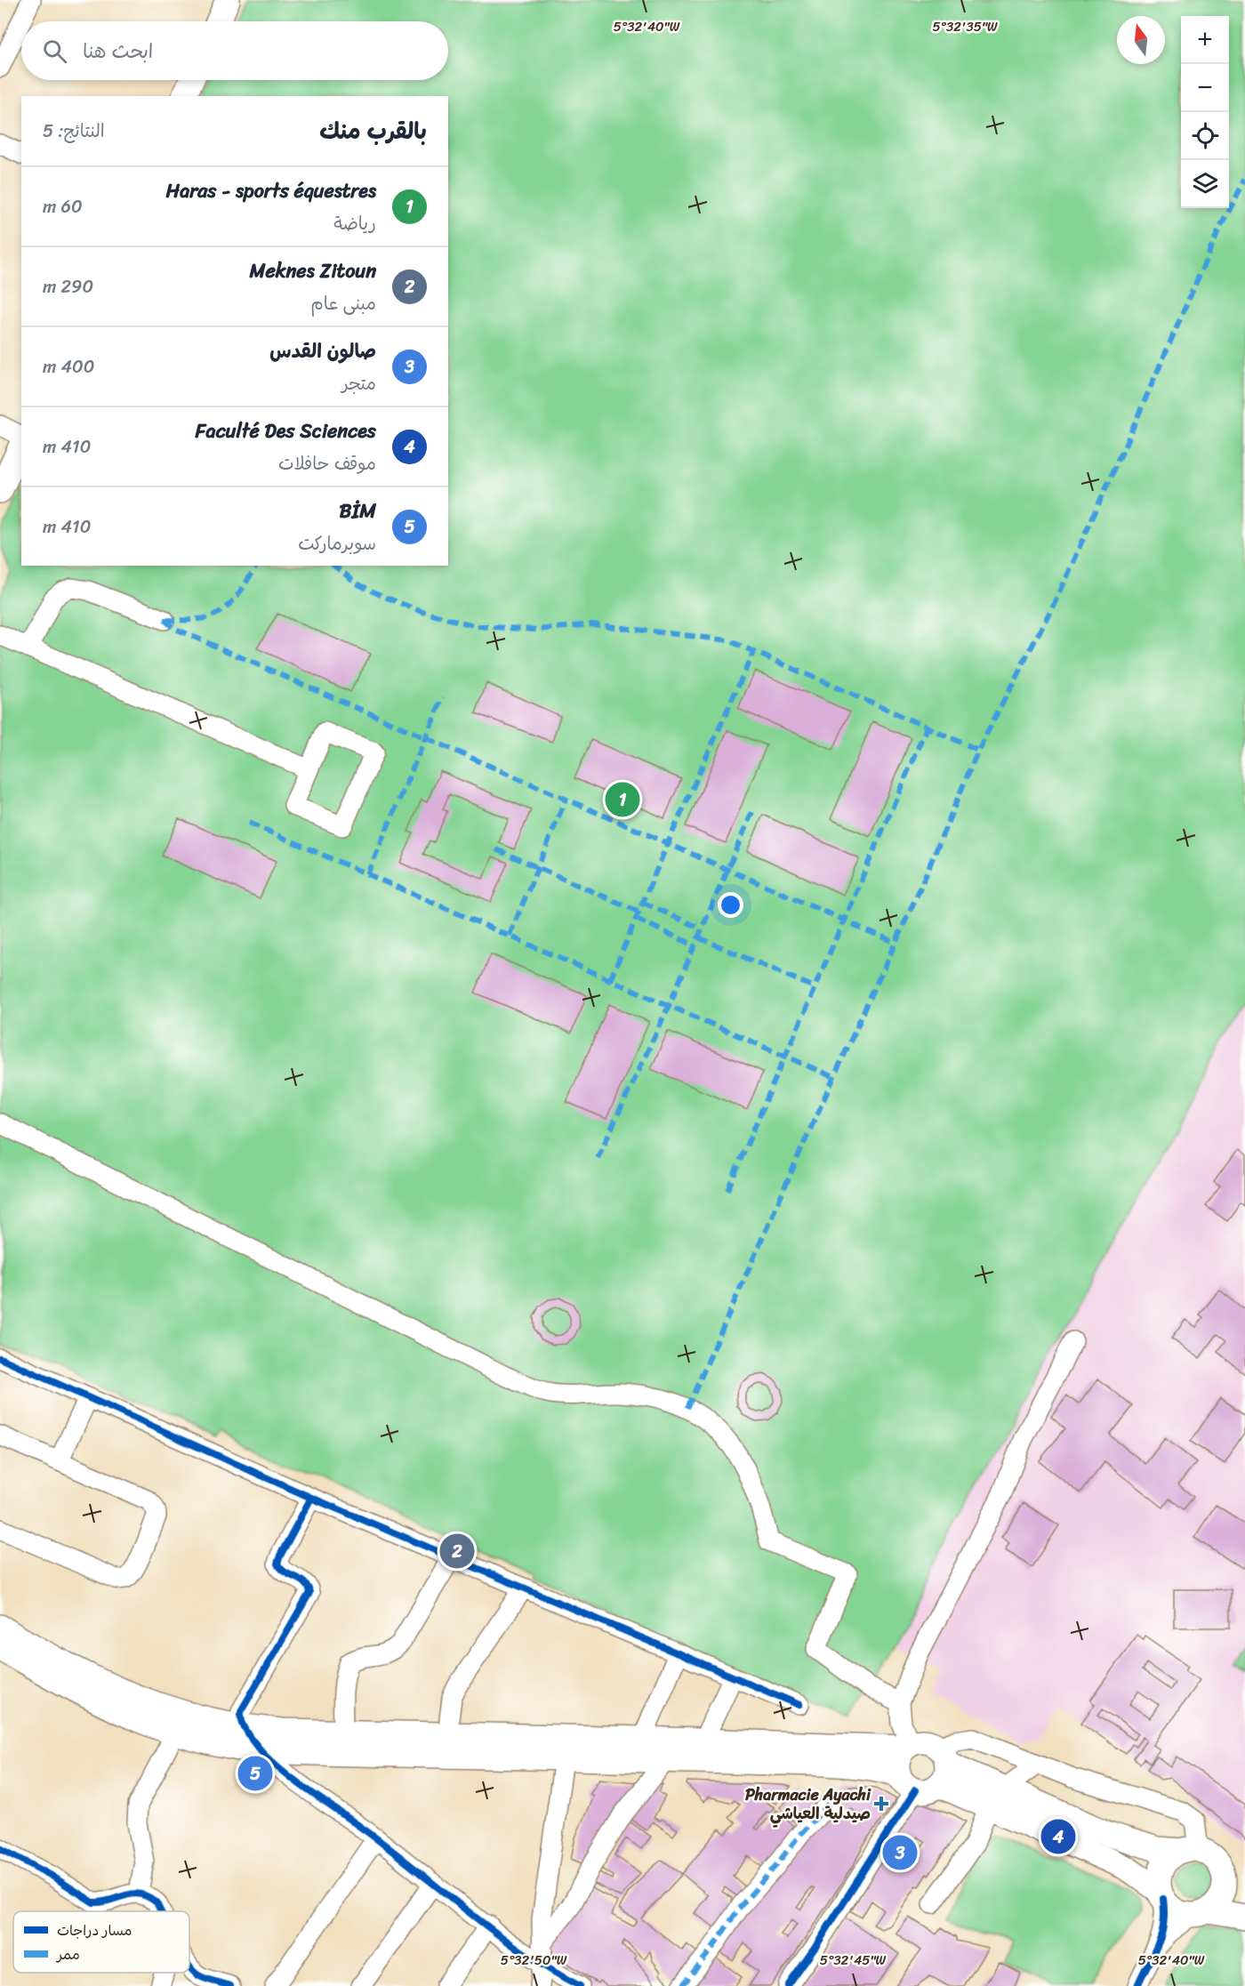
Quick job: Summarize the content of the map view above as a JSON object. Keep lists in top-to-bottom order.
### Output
{
  "places": {
    "health": ["Pharmacie Ayachi صيدلية العياشي"]
  },
  "legend": ["مسار دراجات", "ممر"],
  "north": "top",
  "page": {
    "map_buttons": ["+", "−"],
    "search": "ابحث هنا",
    "heading": ["بالقرب منك", "النتائج: 5"],
    "list": [
      {
        "mark": "1",
        "name": "Haras - sports équestres",
        "note": "رياضة",
        "value": "60 m"
      },
      {
        "mark": "2",
        "name": "Meknes Zitoun",
        "note": "مبنى عام",
        "value": "290 m"
      },
      {
        "mark": "3",
        "name": "صالون القدس",
        "note": "متجر",
        "value": "400 m"
      },
      {
        "mark": "4",
        "name": "Faculté Des Sciences",
        "note": "موقف حافلات",
        "value": "410 m"
      },
      {
        "mark": "5",
        "name": "BİM",
        "note": "سوبرماركت",
        "value": "410 m"
      }
    ],
    "pins": [
      "1",
      "2",
      "5",
      "4",
      "3"
    ]
  },
  "coordinates": [
    "5°32'35\"W",
    "5°32'40\"W",
    "5°32'50\"W",
    "5°32'45\"W"
  ]
}
